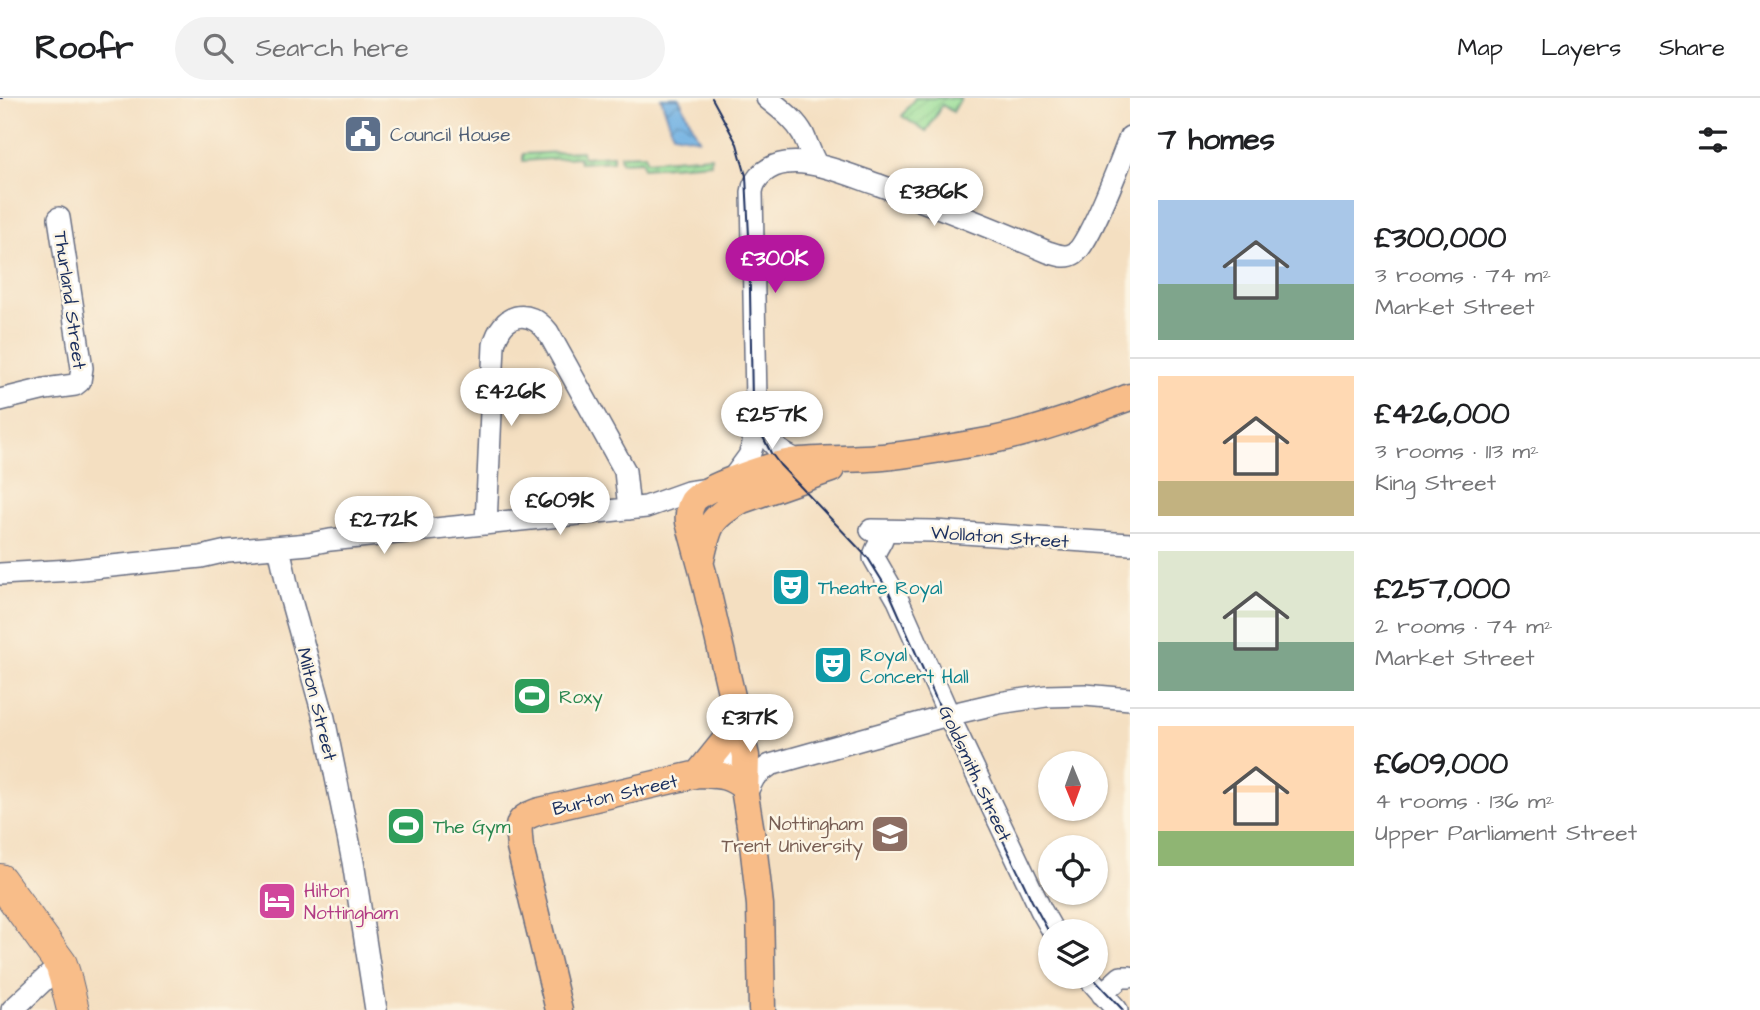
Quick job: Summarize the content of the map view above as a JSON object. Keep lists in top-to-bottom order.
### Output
{
  "streets": {
    "main road": ["Burton Street"],
    "street": [
      "Thurland Street",
      "Wollaton Street",
      "Milton Street",
      "Goldsmith Street"
    ]
  },
  "crossings": [
    ["Wollaton Street", "Goldsmith Street"]
  ],
  "places": {
    "public building": ["Council House"],
    "theatre": ["Theatre Royal", "Royal Concert Hall"],
    "sports": ["Roxy", "The Gym"],
    "school or university": ["Nottingham Trent University"],
    "hotel": ["Hilton Nottingham"]
  },
  "north": "bottom",
  "page": {
    "header": "Roofr",
    "search": "Search here",
    "nav": ["Map", "Layers", "Share"],
    "heading": "7 homes",
    "price": [
      "£386K",
      "£300K",
      "£426K",
      "£257K",
      "£609K",
      "£272K",
      "£317K"
    ],
    "list": [
      {
        "name": "£300,000",
        "note": "3 rooms · 74 m² · Market Street"
      },
      {
        "name": "£426,000",
        "note": "3 rooms · 113 m² · King Street"
      },
      {
        "name": "£257,000",
        "note": "2 rooms · 74 m² · Market Street"
      },
      {
        "name": "£609,000",
        "note": "4 rooms · 136 m² · Upper Parliament Street"
      }
    ]
  }
}
